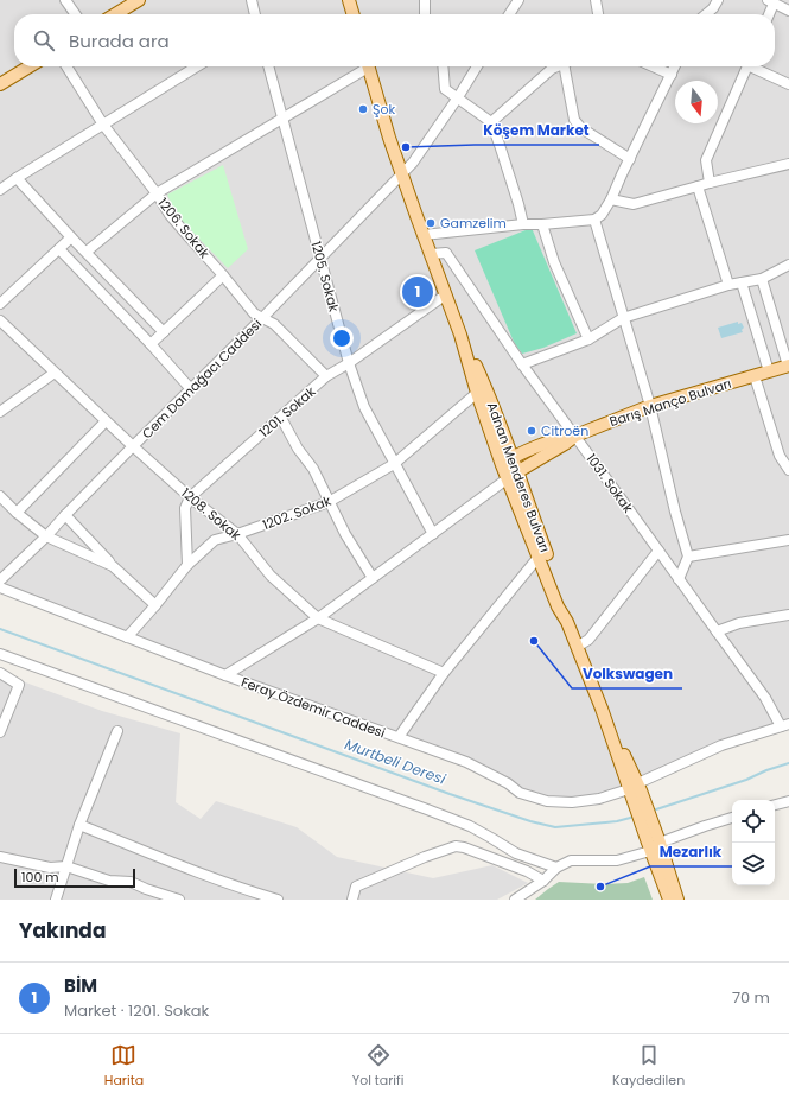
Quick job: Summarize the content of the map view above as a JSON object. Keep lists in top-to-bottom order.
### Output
{
  "streets": {
    "main road": ["Barış Manço Bulvarı", "Adnan Menderes Bulvarı"],
    "street": [
      "1206. Sokak",
      "1205. Sokak",
      "Cem Damağacı Caddesi",
      "1201. Sokak",
      "1031. Sokak",
      "1202. Sokak",
      "1208. Sokak",
      "Feray Özdemir Caddesi"
    ]
  },
  "crossings": [
    ["1206. Sokak", "Cem Damağacı Caddesi"],
    ["1206. Sokak", "1201. Sokak"],
    ["1205. Sokak", "Cem Damağacı Caddesi"],
    ["1205. Sokak", "1201. Sokak"],
    ["1205. Sokak", "1202. Sokak"],
    ["Cem Damağacı Caddesi", "Adnan Menderes Bulvarı"],
    ["Cem Damağacı Caddesi", "1208. Sokak"],
    ["Barış Manço Bulvarı", "Adnan Menderes Bulvarı"],
    ["Barış Manço Bulvarı", "1031. Sokak"],
    ["1201. Sokak", "Adnan Menderes Bulvarı"],
    ["1201. Sokak", "1208. Sokak"],
    ["Adnan Menderes Bulvarı", "1031. Sokak"],
    ["Adnan Menderes Bulvarı", "1202. Sokak"],
    ["Adnan Menderes Bulvarı", "Feray Özdemir Caddesi"],
    ["1031. Sokak", "Feray Özdemir Caddesi"],
    ["1202. Sokak", "1208. Sokak"],
    ["1202. Sokak", "Feray Özdemir Caddesi"]
  ],
  "water": ["Murtbeli Deresi"],
  "places": [
    "Şok",
    "Köşem Market",
    "Gamzelim",
    "Citroën",
    "Volkswagen",
    "Mezarlık"
  ],
  "scale_bar": "100 m",
  "north": "bottom",
  "page": {
    "search": "Burada ara",
    "pins": "1",
    "scale": "100 m",
    "heading": "Yakında",
    "list": [
      {
        "mark": "1",
        "name": "BİM",
        "note": "Market · 1201. Sokak",
        "value": "70 m"
      }
    ],
    "nav": ["Harita", "Yol tarifi", "Kaydedilen"]
  }
}
